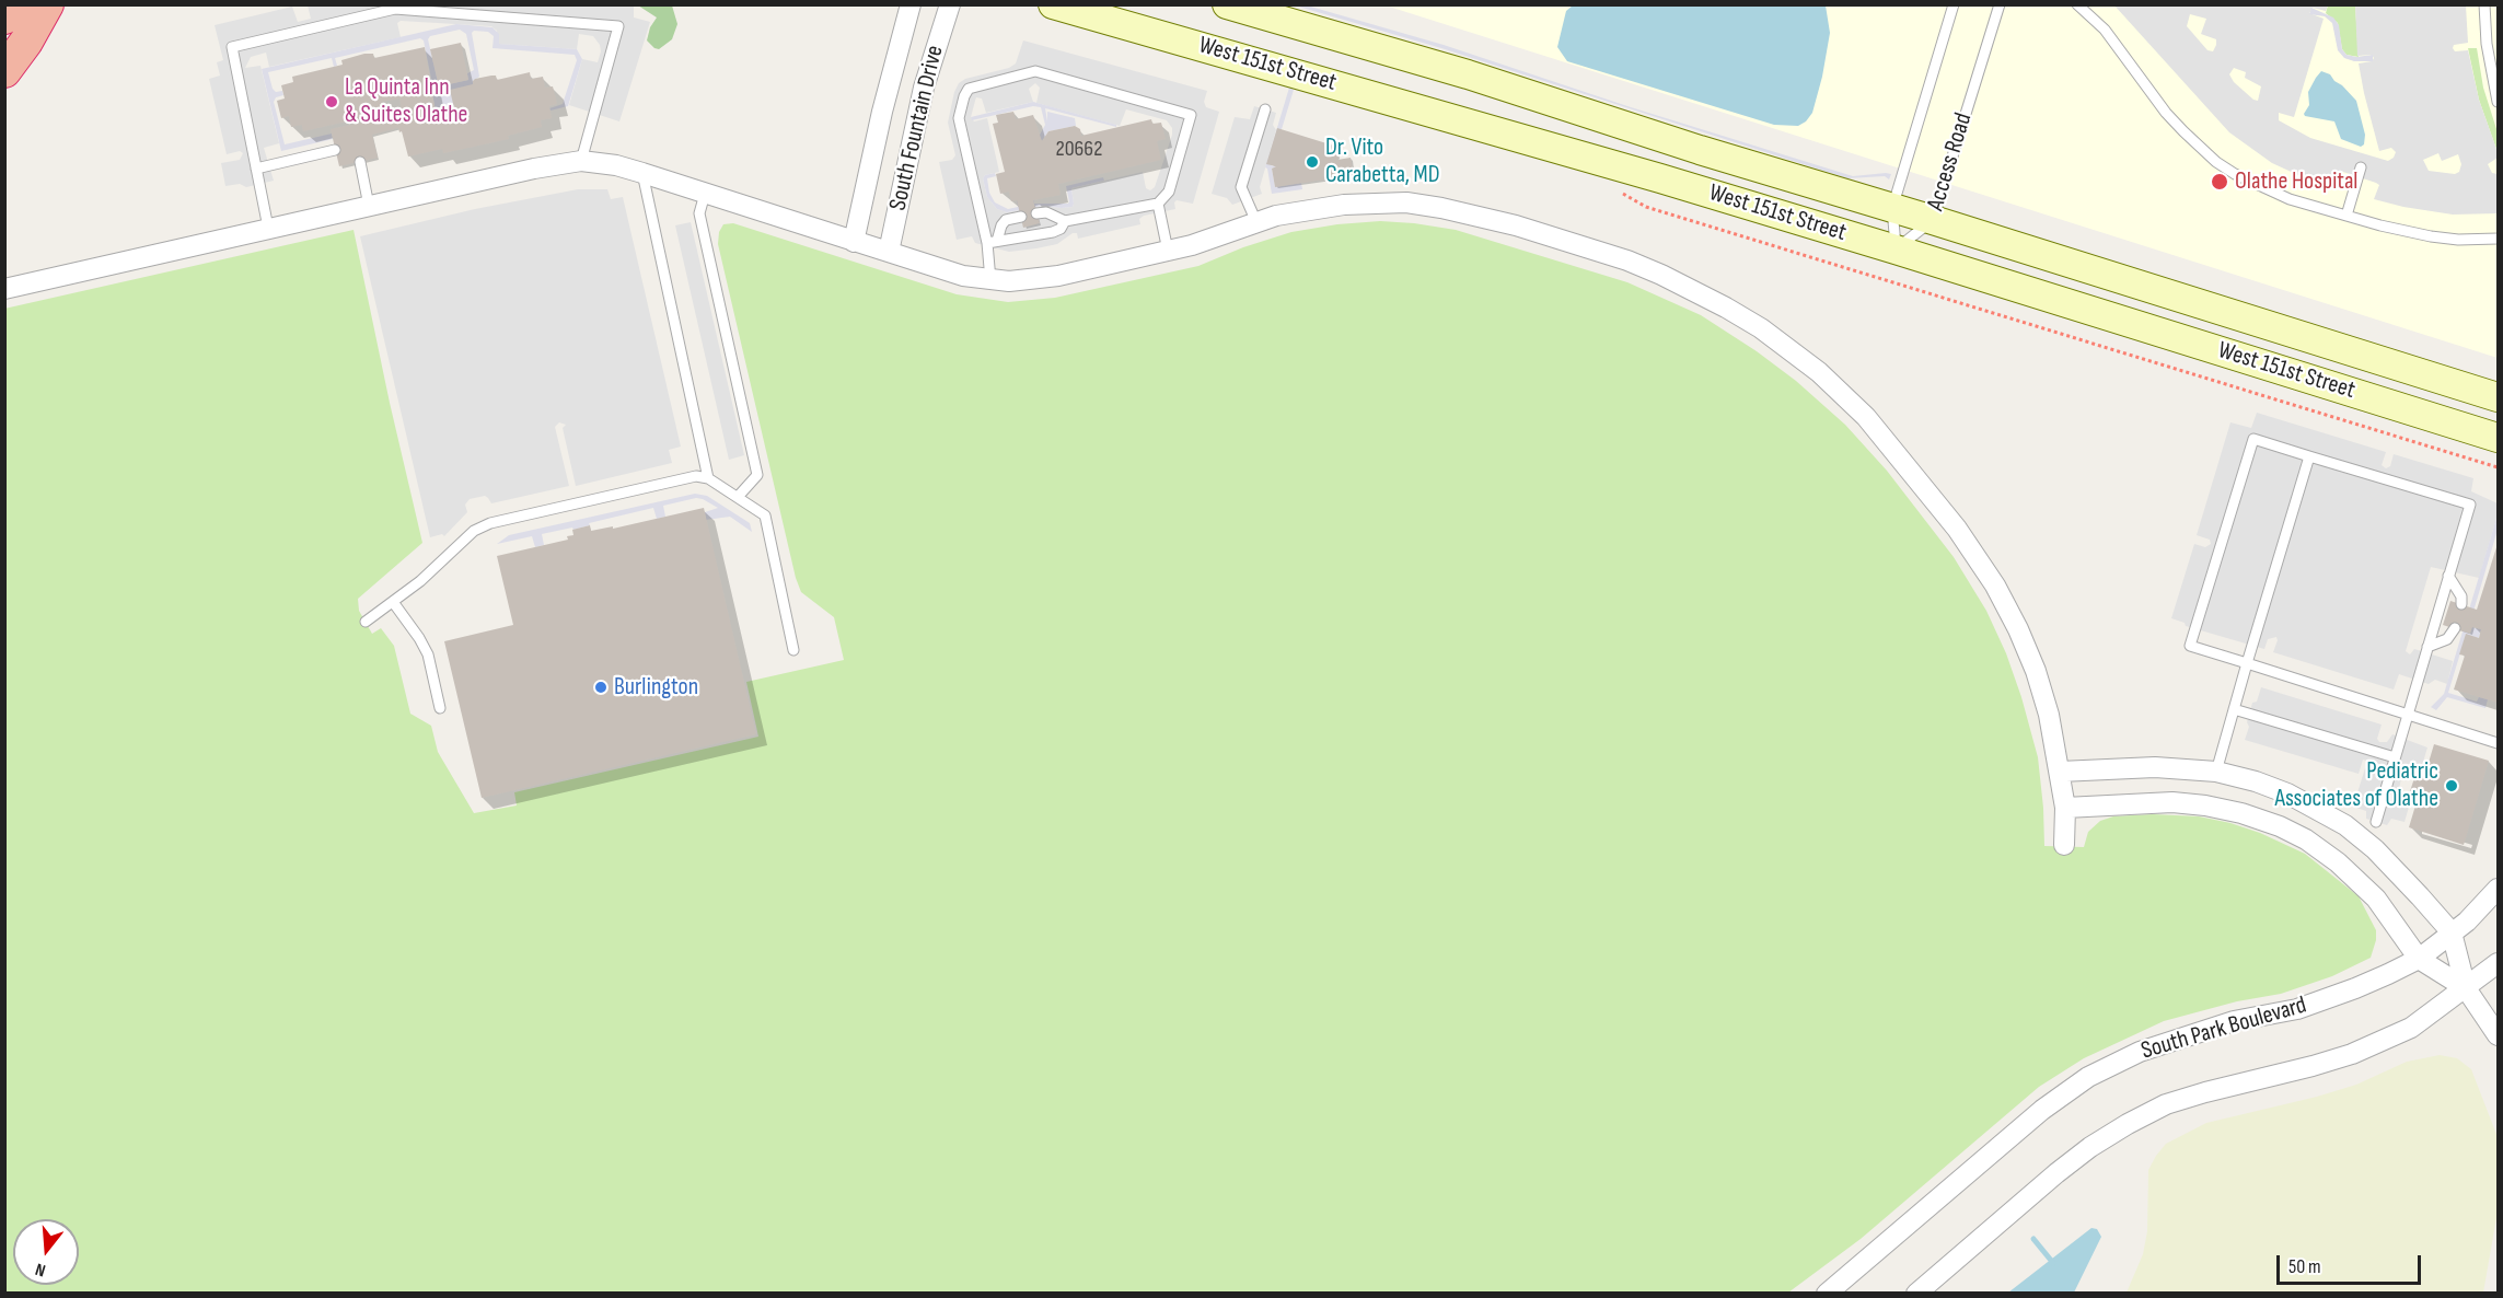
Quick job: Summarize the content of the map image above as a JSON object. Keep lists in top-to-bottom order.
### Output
{
  "streets": {
    "main road": ["West 151st Street"],
    "street": ["South Fountain Drive", "South Park Boulevard"],
    "lane": ["Access Road"]
  },
  "crossings": [
    ["West 151st Street", "Access Road"]
  ],
  "places": [
    "La Quinta Inn & Suites Olathe",
    "Dr. Vito Carabetta, MD",
    "Olathe Hospital",
    "Burlington",
    "Pediatric Associates of Olathe"
  ],
  "house_numbers": ["20662"],
  "scale_bar": "50 m",
  "north": "bottom"
}
